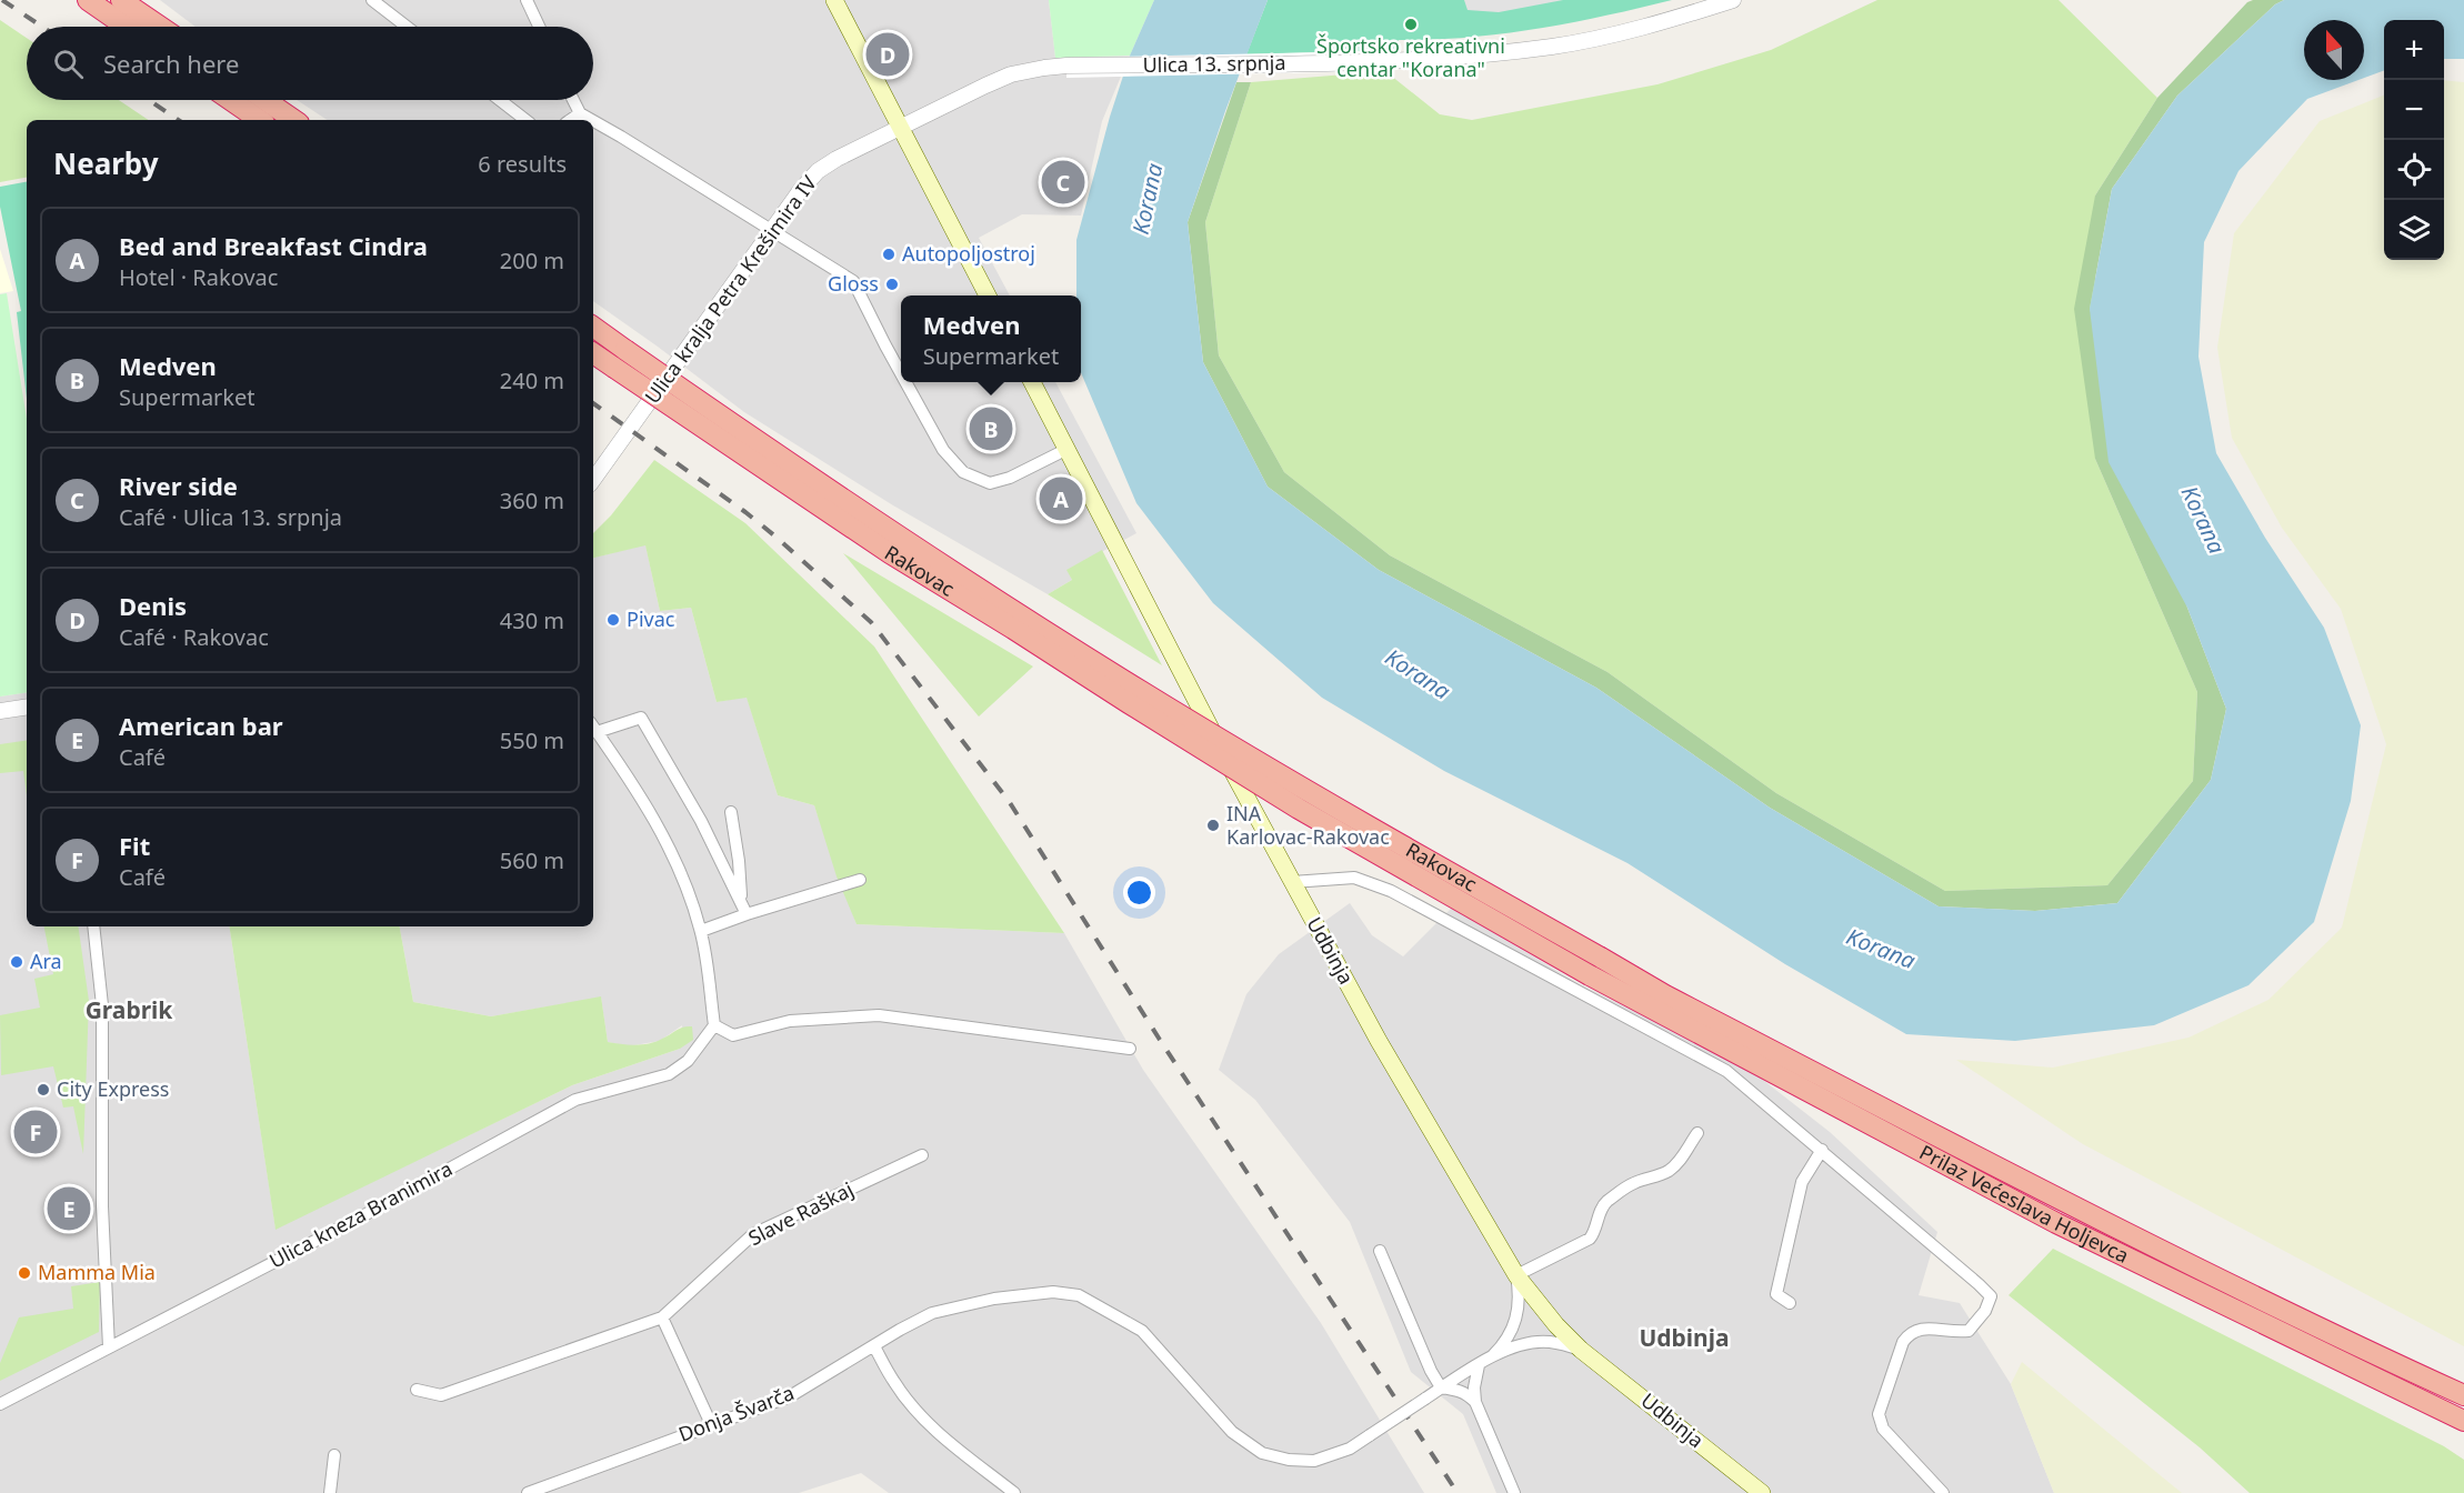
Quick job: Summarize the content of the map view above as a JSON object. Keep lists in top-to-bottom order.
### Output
{
  "streets": {
    "highway": ["Rakovac", "Prilaz Većeslava Holjevca"],
    "main road": ["Udbinja"],
    "street": [
      "Ulica 13. srpnja",
      "Ulica kralja Petra Krešimira IV",
      "Slave Raškaj",
      "Ulica kneza Branimira",
      "Donja Švarča"
    ]
  },
  "crossings": [
    ["Ulica 13. srpnja", "Ulica kralja Petra Krešimira IV"],
    ["Rakovac", "Prilaz Većeslava Holjevca"],
    ["Udbinja", "Donja Švarča"]
  ],
  "districts": ["Grabrik", "Udbinja"],
  "water": ["Korana"],
  "places": [
    "Športsko rekreativni centar \"Korana\"",
    "Autopoljostroj",
    "Gloss",
    "Pivac",
    "INA Karlovac-Rakovac",
    "Ara",
    "City Express",
    "Mamma Mia"
  ],
  "north": "top",
  "page": {
    "map_buttons": ["+", "−"],
    "search": "Search here",
    "pins": [
      "D",
      "C",
      "B",
      "A",
      "F",
      "E"
    ],
    "heading": ["Nearby", "6 results"],
    "list": [
      {
        "mark": "A",
        "name": "Bed and Breakfast Cindra",
        "note": "Hotel · Rakovac",
        "value": "200 m"
      },
      {
        "mark": "B",
        "name": "Medven",
        "note": "Supermarket",
        "value": "240 m"
      },
      {
        "mark": "C",
        "name": "River side",
        "note": "Café · Ulica 13. srpnja",
        "value": "360 m"
      },
      {
        "mark": "D",
        "name": "Denis",
        "note": "Café · Rakovac",
        "value": "430 m"
      },
      {
        "mark": "E",
        "name": "American bar",
        "note": "Café",
        "value": "550 m"
      },
      {
        "mark": "F",
        "name": "Fit",
        "note": "Café",
        "value": "560 m"
      }
    ],
    "popup": ["Medven", "Supermarket"]
  }
}
